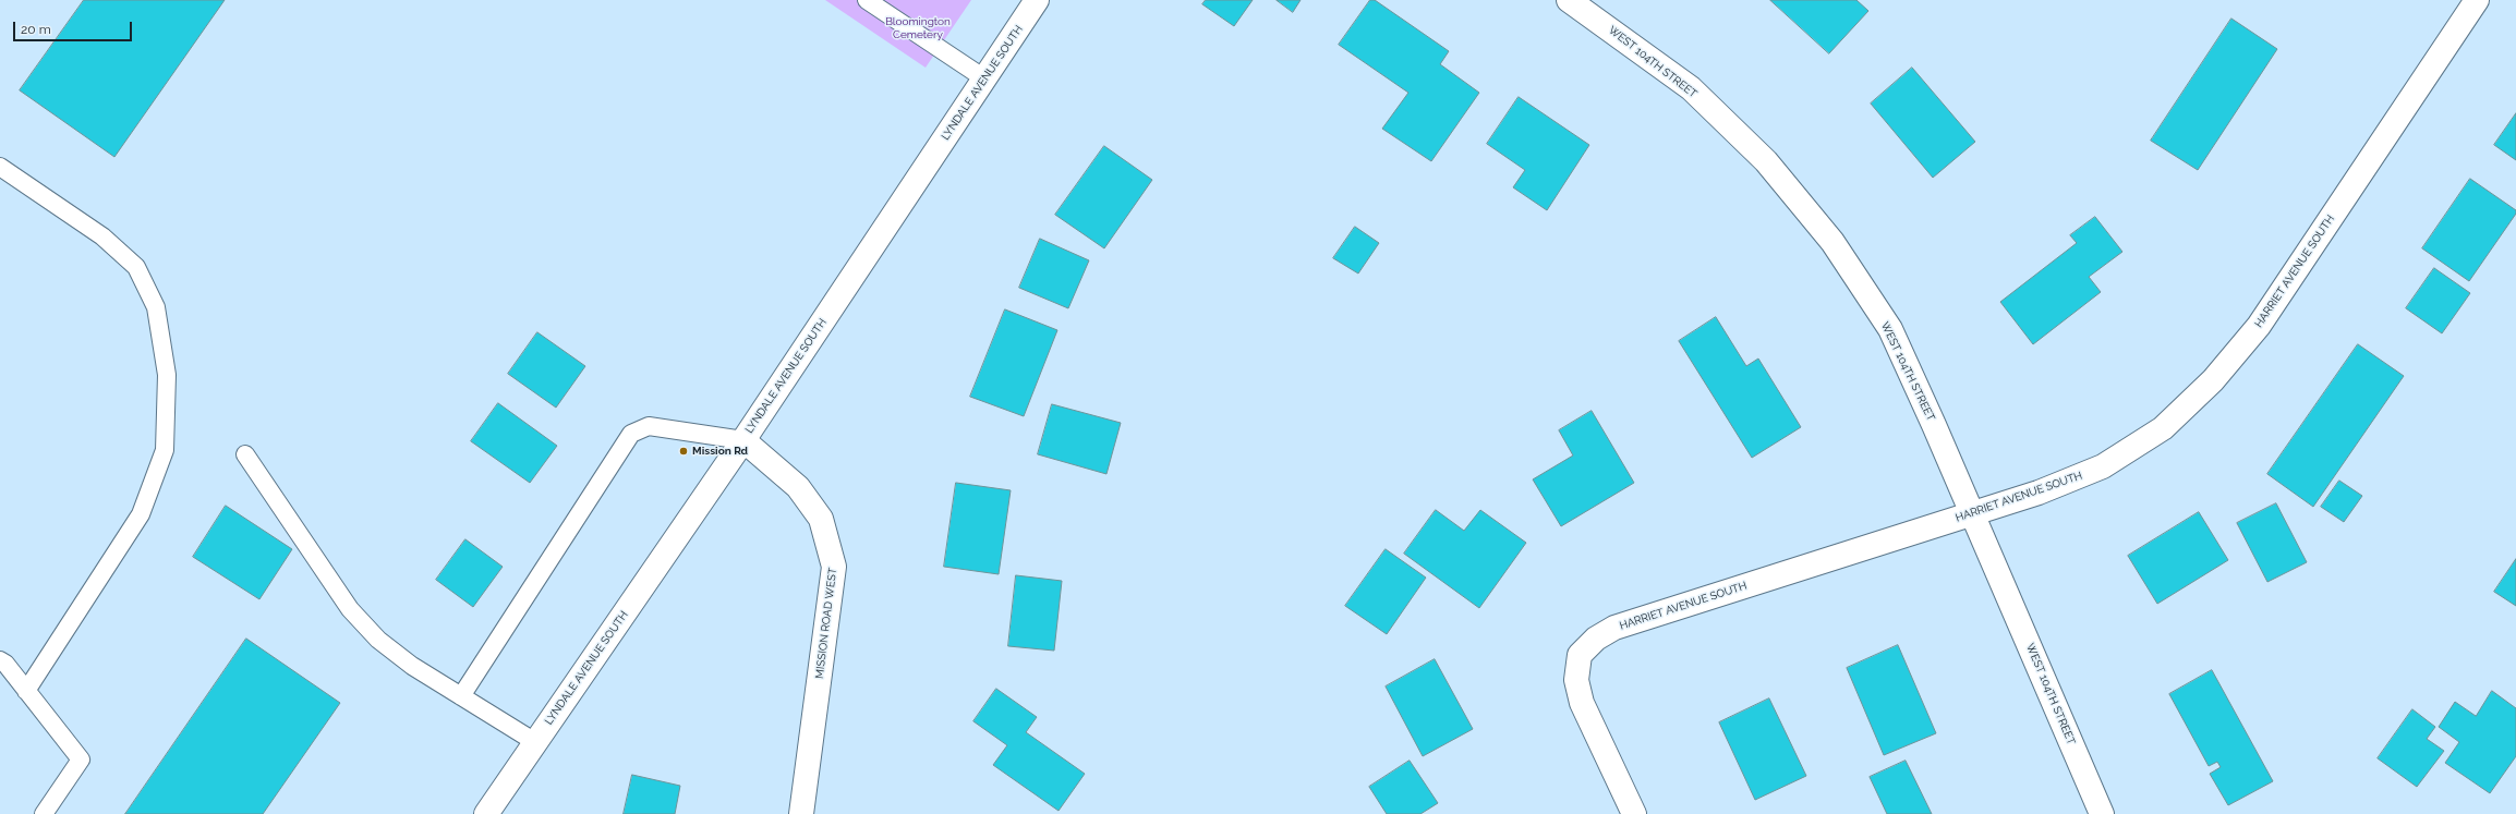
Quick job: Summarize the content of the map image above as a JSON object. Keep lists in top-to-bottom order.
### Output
{
  "streets": {
    "street": [
      "WEST 104TH STREET",
      "LYNDALE AVENUE SOUTH",
      "HARRIET AVENUE SOUTH",
      "MISSION ROAD WEST"
    ]
  },
  "crossings": [
    ["WEST 104TH STREET", "HARRIET AVENUE SOUTH"],
    ["LYNDALE AVENUE SOUTH", "MISSION ROAD WEST"]
  ],
  "parks": ["Bloomington Cemetery"],
  "places": ["Mission Rd"],
  "scale_bar": "20 m"
}
